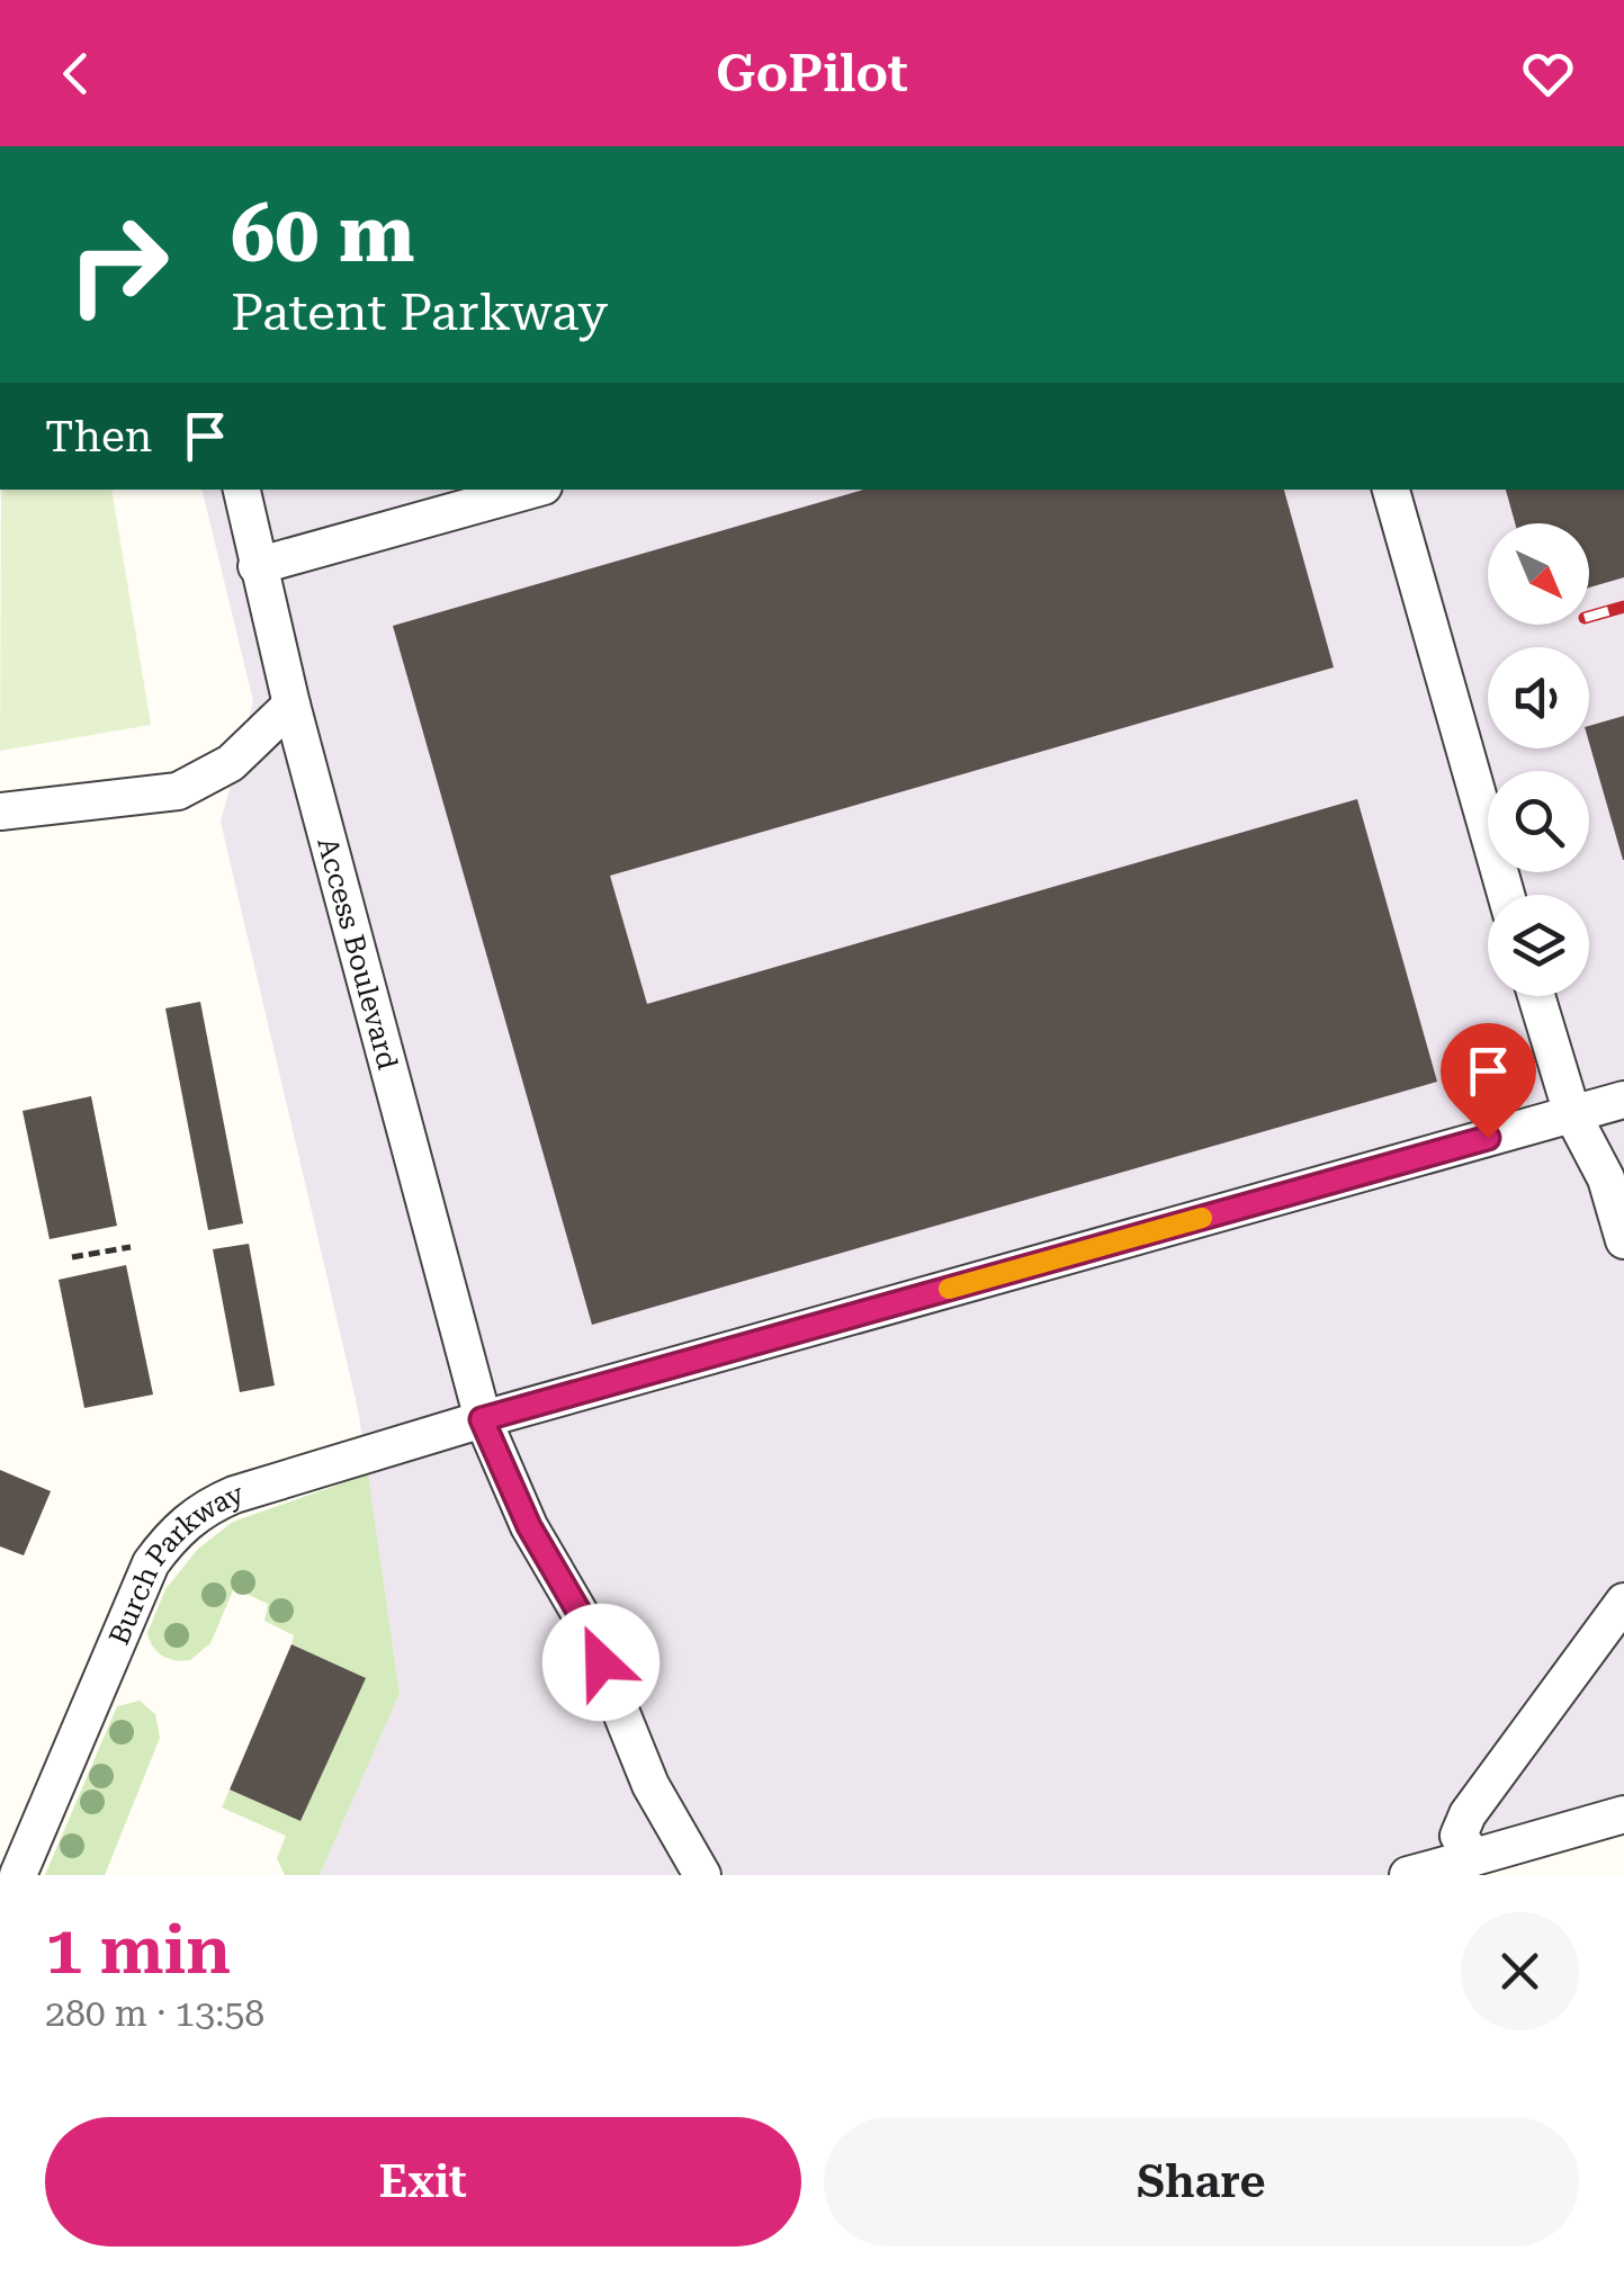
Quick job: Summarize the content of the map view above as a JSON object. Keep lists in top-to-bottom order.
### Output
{
  "streets": {
    "lane": ["Access Boulevard", "Burch Parkway"]
  },
  "crossings": [
    ["Access Boulevard", "Burch Parkway"]
  ],
  "north": "bottom right",
  "page": {
    "header": "GoPilot",
    "turn": ["60 m", "Patent Parkway"],
    "then": "Then",
    "heading": ["1 min", "280 m · 13:58"],
    "buttons": ["Exit", "Share"]
  }
}
